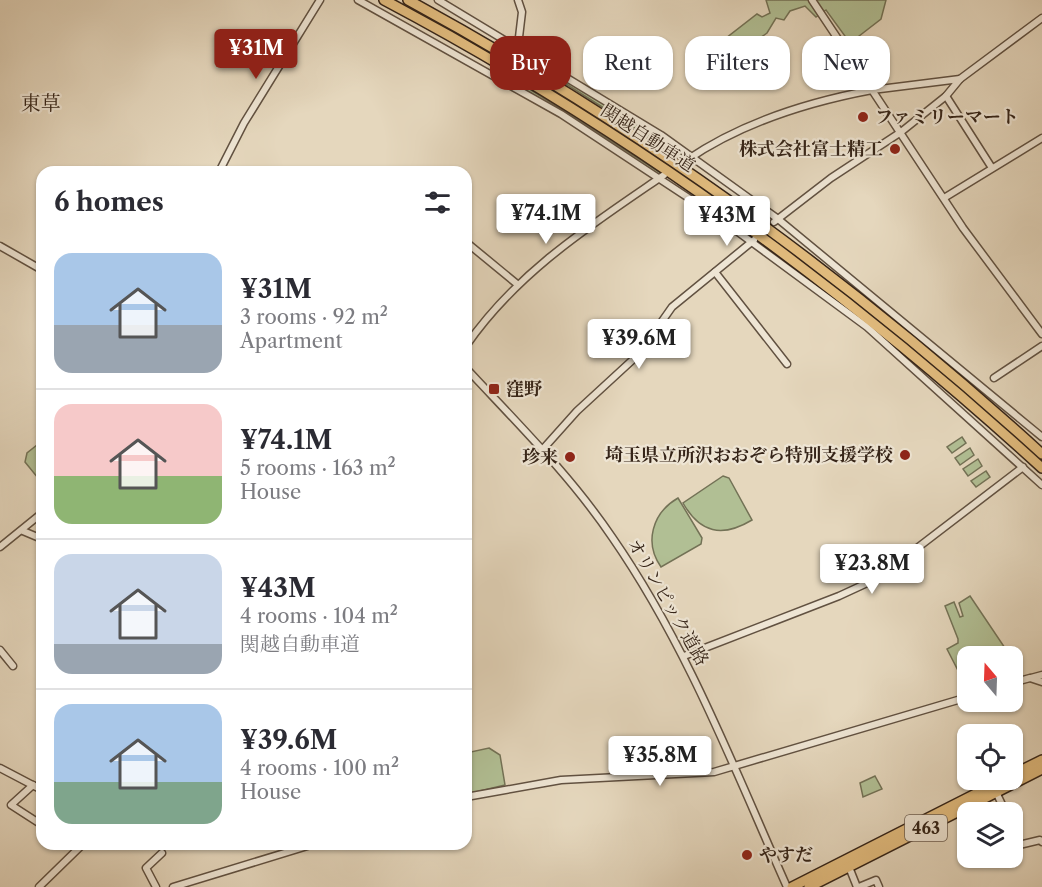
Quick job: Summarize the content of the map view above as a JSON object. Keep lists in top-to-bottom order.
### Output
{
  "streets": {
    "highway": ["関越自動車道", "463"],
    "street": ["オリンピック道路"]
  },
  "districts": ["東草"],
  "places": {
    "other": [
      "ファミリーマート",
      "株式会社富士精工",
      "埼玉県立所沢おおぞら特別支援学校",
      "珍来",
      "やすだ"
    ],
    "transit": ["窪野"]
  },
  "north": "top",
  "page": {
    "price": [
      "¥31M",
      "¥74.1M",
      "¥43M",
      "¥39.6M",
      "¥23.8M",
      "¥35.8M"
    ],
    "chip": [
      "Buy",
      "Rent",
      "Filters",
      "New"
    ],
    "heading": "6 homes",
    "list": [
      {
        "name": "¥31M",
        "note": "3 rooms · 92 m² · Apartment"
      },
      {
        "name": "¥74.1M",
        "note": "5 rooms · 163 m² · House"
      },
      {
        "name": "¥43M",
        "note": "4 rooms · 104 m² · 関越自動車道"
      },
      {
        "name": "¥39.6M",
        "note": "4 rooms · 100 m² · House"
      }
    ]
  }
}
